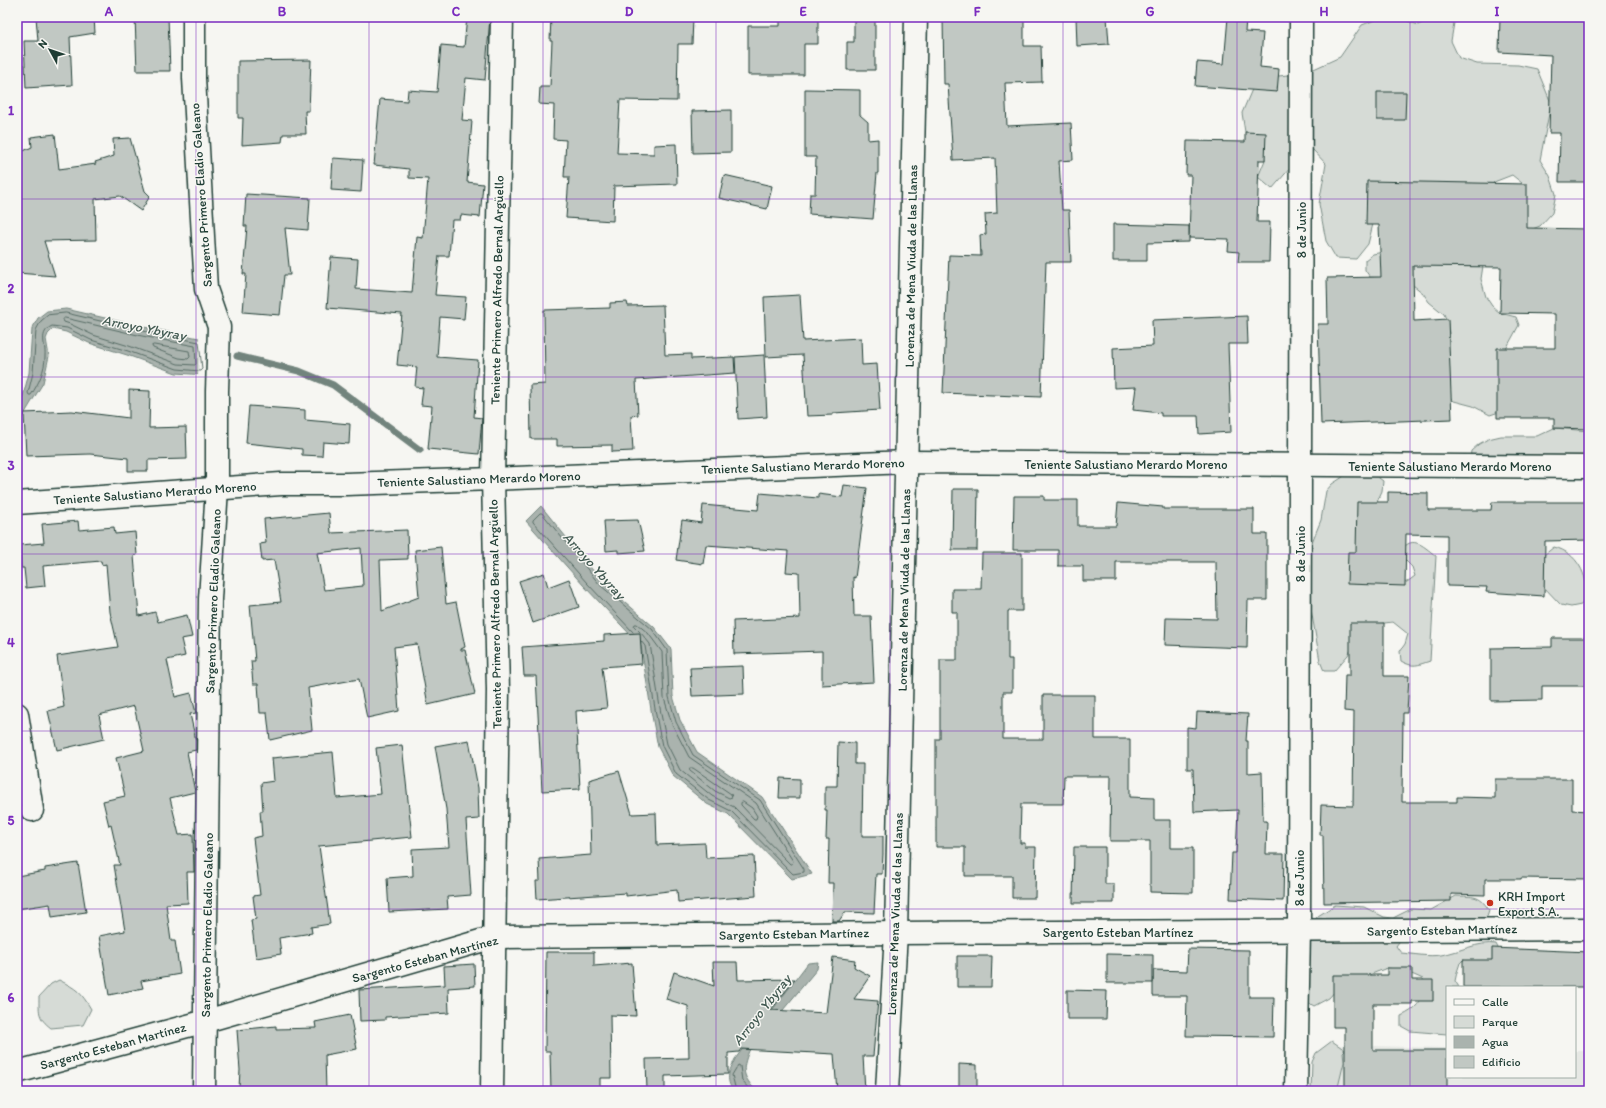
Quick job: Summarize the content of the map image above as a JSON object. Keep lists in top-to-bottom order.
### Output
{
  "streets": {
    "street": [
      "Sargento Primero Eladio Galeano",
      "8 de Junio",
      "Lorenza de Mena Viuda de las Llanas",
      "Teniente Primero Alfredo Bernal Argüello",
      "Teniente Salustiano Merardo Moreno",
      "Sargento Esteban Martínez"
    ]
  },
  "crossings": [
    ["Sargento Primero Eladio Galeano", "Teniente Salustiano Merardo Moreno"],
    ["Sargento Primero Eladio Galeano", "Sargento Esteban Martínez"],
    ["8 de Junio", "Teniente Salustiano Merardo Moreno"],
    ["8 de Junio", "Sargento Esteban Martínez"],
    ["Lorenza de Mena Viuda de las Llanas", "Teniente Salustiano Merardo Moreno"],
    ["Lorenza de Mena Viuda de las Llanas", "Sargento Esteban Martínez"],
    ["Teniente Primero Alfredo Bernal Argüello", "Teniente Salustiano Merardo Moreno"],
    ["Teniente Primero Alfredo Bernal Argüello", "Sargento Esteban Martínez"]
  ],
  "water": ["Arroyo Ybyray"],
  "places": ["KRH Import Export S.A."],
  "legend": [
    "Calle",
    "Parque",
    "Agua",
    "Edificio"
  ],
  "north": "top left",
  "grid": {
    "columns": [
      "A",
      "B",
      "C",
      "D",
      "E",
      "F",
      "G",
      "H",
      "I"
    ],
    "rows": [
      "1",
      "2",
      "3",
      "4",
      "5",
      "6"
    ]
  }
}
